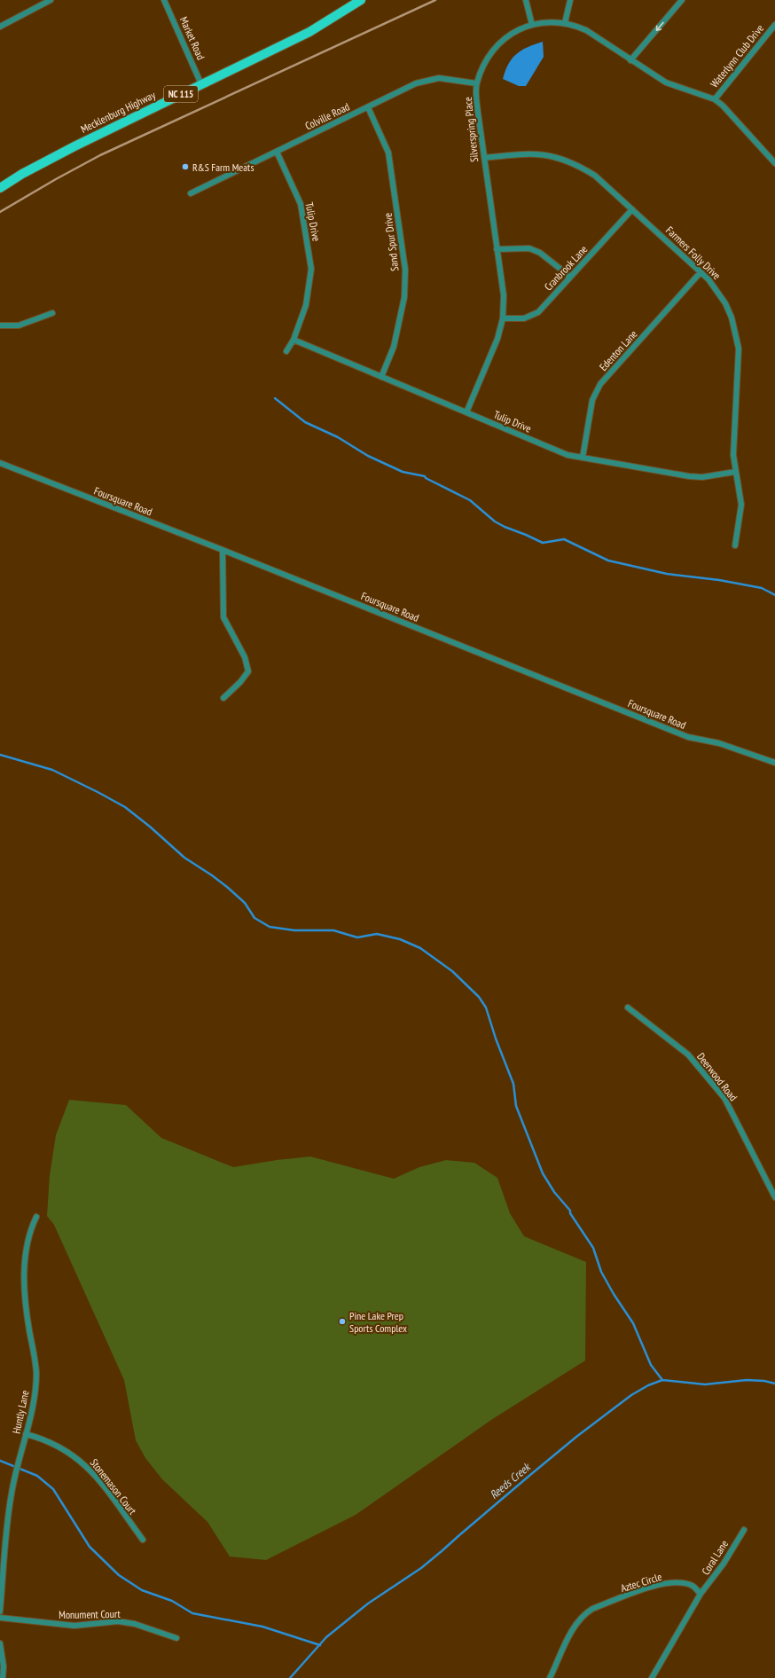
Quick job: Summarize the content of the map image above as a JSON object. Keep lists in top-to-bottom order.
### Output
{
  "streets": {
    "main road": ["NC 115", "Mecklenburg Highway"],
    "street": [
      "Market Road",
      "Waterlynn Club Drive",
      "Colville Road",
      "Silverspring Place",
      "Tulip Drive",
      "Sand Spur Drive",
      "Farmers Folly Drive",
      "Cranbrook Lane",
      "Edenton Lane",
      "Foursquare Road",
      "Deerwood Road",
      "Huntly Lane",
      "Stonemason Court",
      "Coral Lane",
      "Aztec Circle",
      "Monument Court"
    ]
  },
  "crossings": [
    ["Market Road", "Mecklenburg Highway"],
    ["Waterlynn Club Drive", "Silverspring Place"],
    ["Colville Road", "Silverspring Place"],
    ["Colville Road", "Tulip Drive"],
    ["Colville Road", "Sand Spur Drive"],
    ["Silverspring Place", "Tulip Drive"],
    ["Silverspring Place", "Farmers Folly Drive"],
    ["Silverspring Place", "Cranbrook Lane"],
    ["Tulip Drive", "Sand Spur Drive"],
    ["Tulip Drive", "Farmers Folly Drive"],
    ["Tulip Drive", "Edenton Lane"],
    ["Farmers Folly Drive", "Cranbrook Lane"],
    ["Farmers Folly Drive", "Edenton Lane"],
    ["Huntly Lane", "Stonemason Court"],
    ["Coral Lane", "Aztec Circle"]
  ],
  "water": ["Reeds Creek"],
  "places": ["R&S Farm Meats", "Pine Lake Prep Sports Complex"]
}
